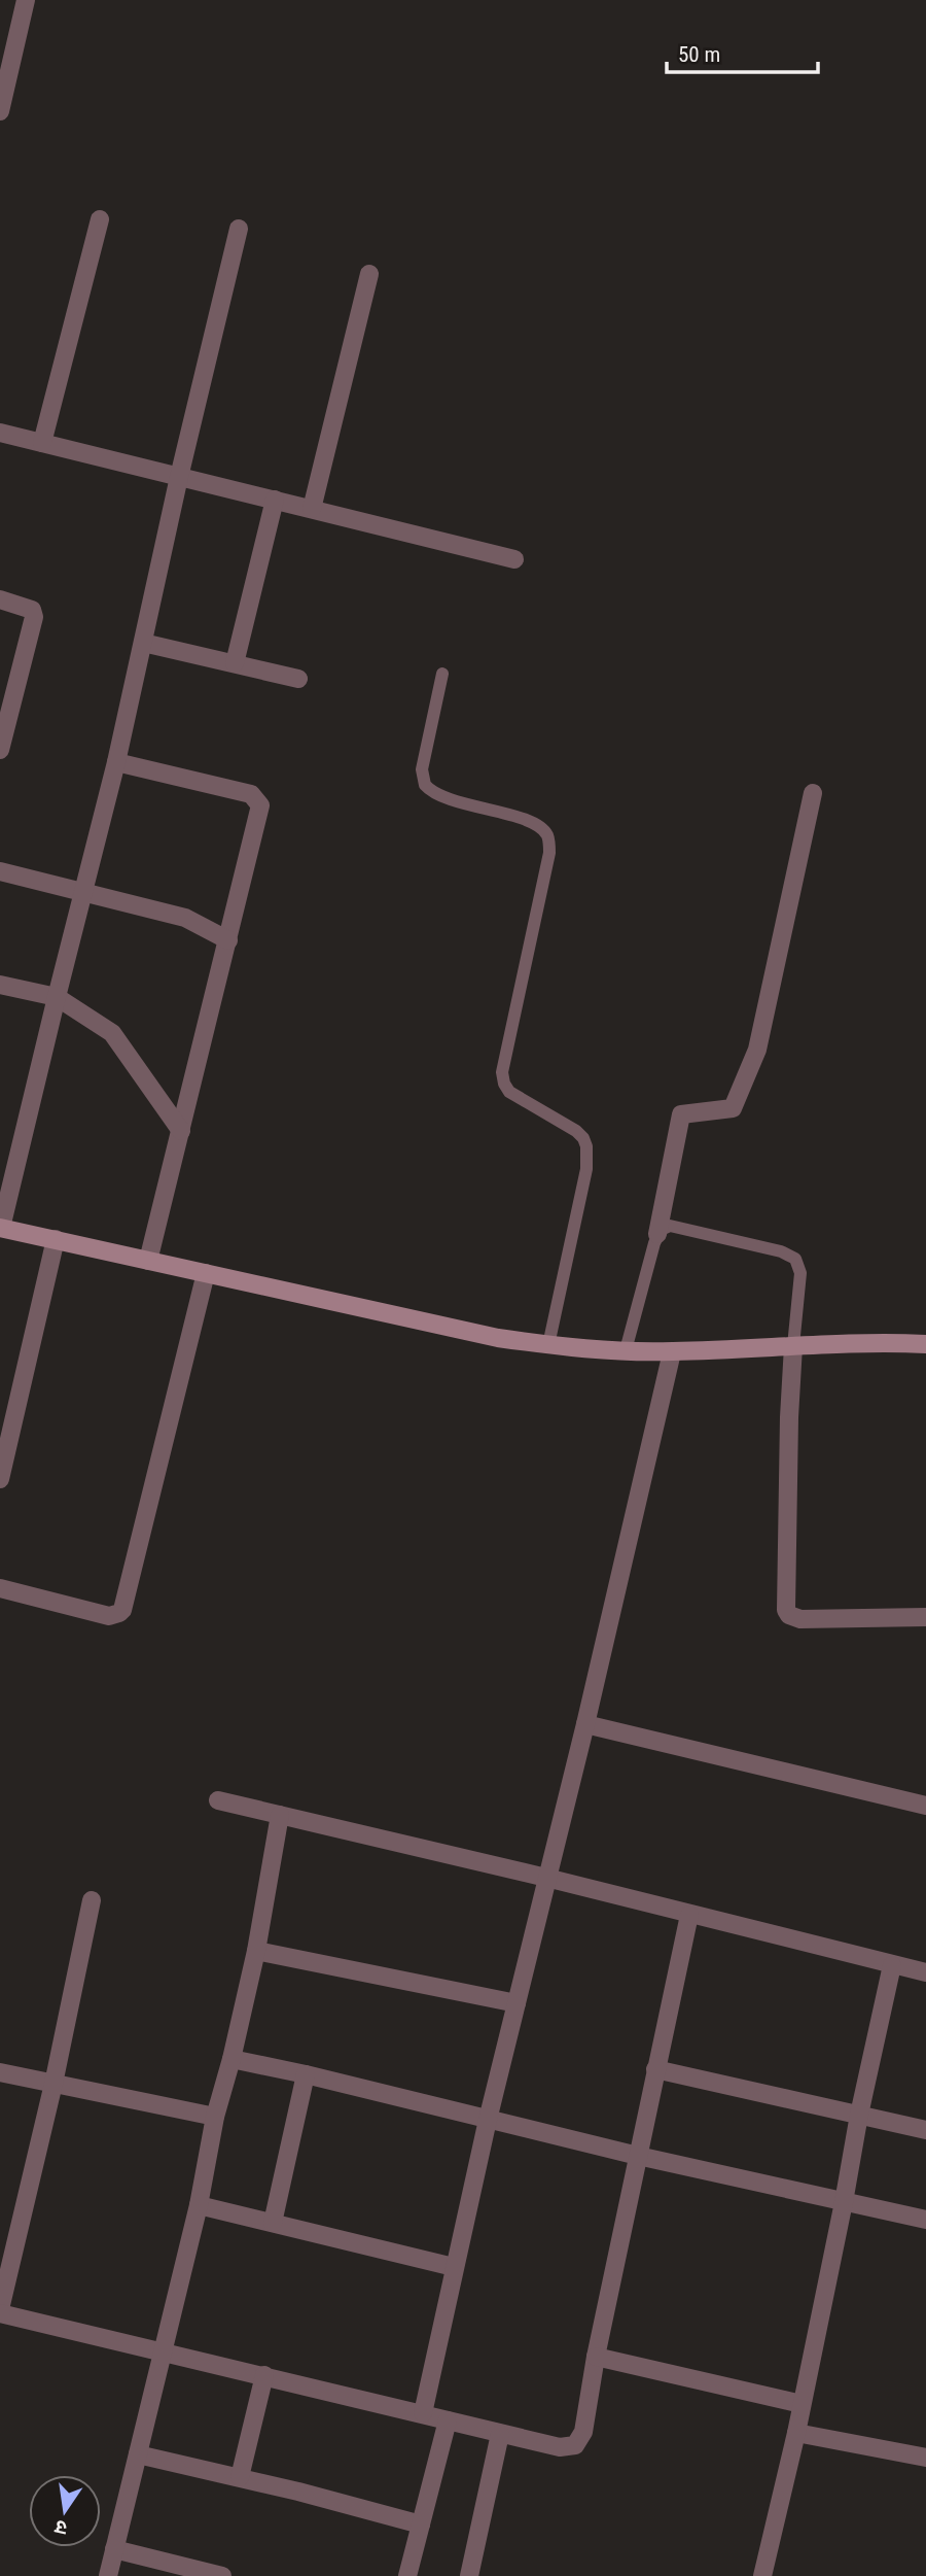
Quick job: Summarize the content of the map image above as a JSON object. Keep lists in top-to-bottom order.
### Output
{
  "scale_bar": "50 m",
  "north": "bottom"
}
